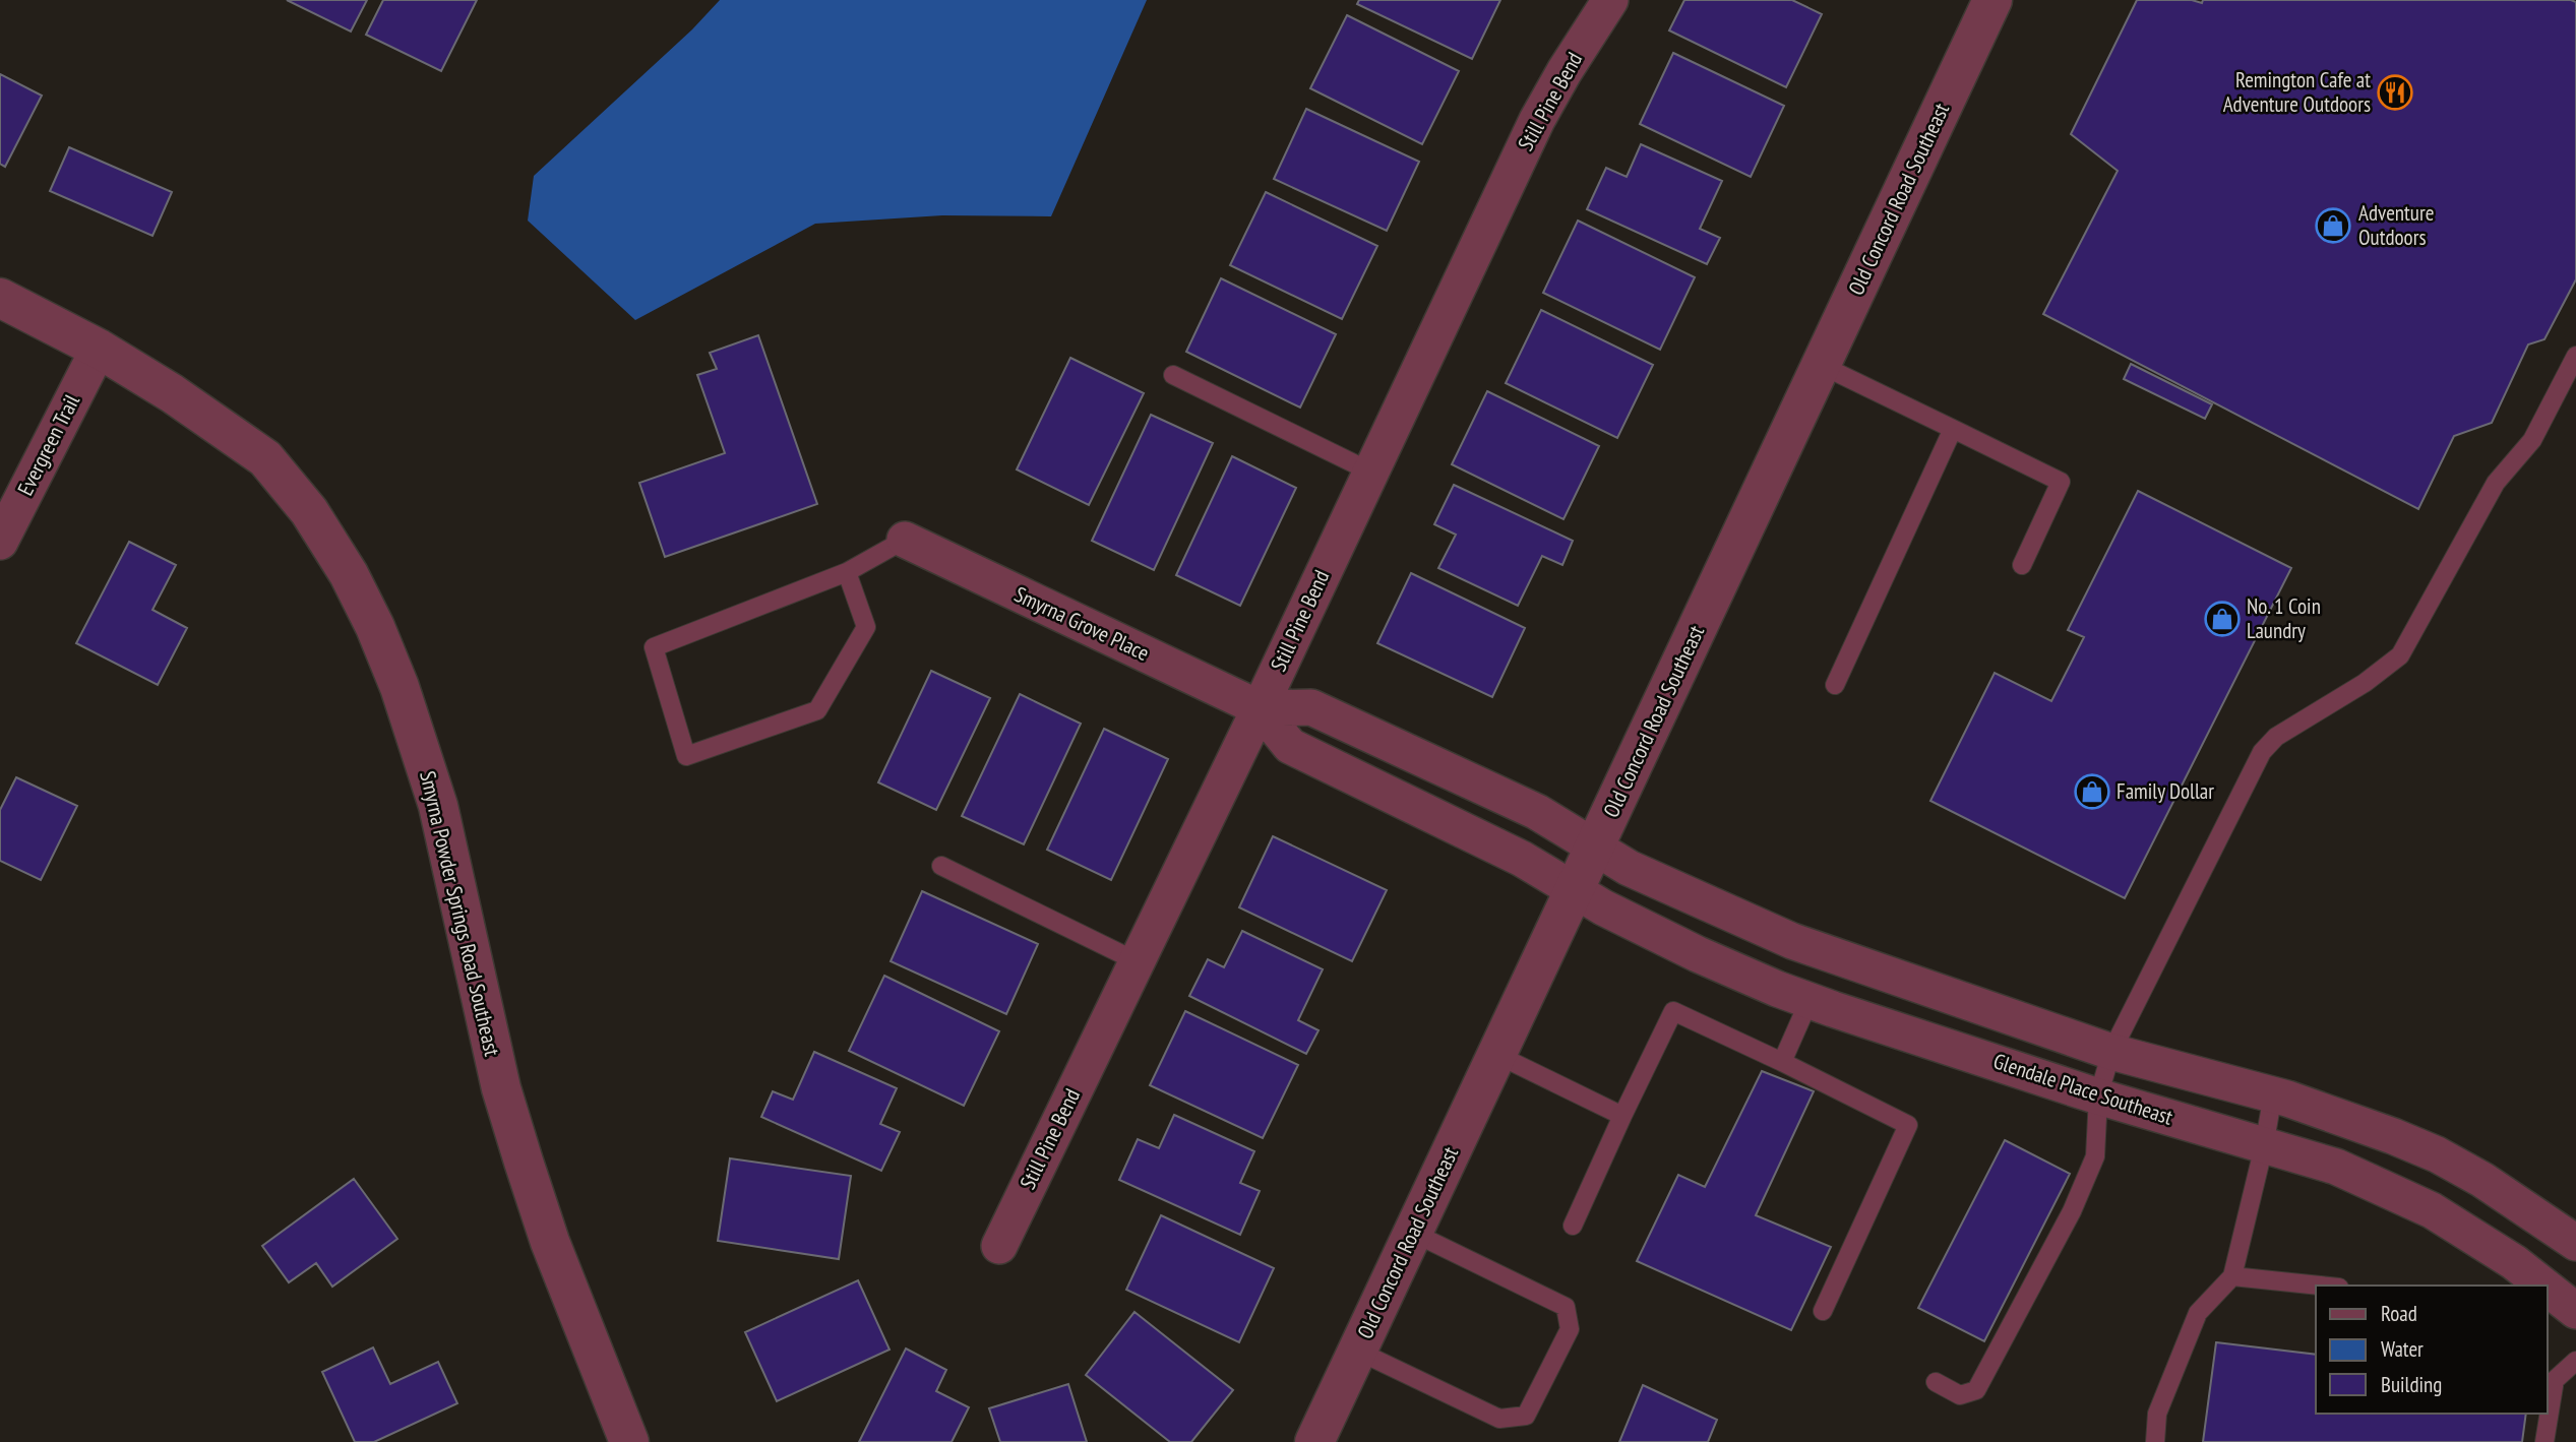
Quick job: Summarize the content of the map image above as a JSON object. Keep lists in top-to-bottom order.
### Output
{
  "streets": {
    "street": [
      "Still Pine Bend",
      "Old Concord Road Southeast",
      "Evergreen Trail",
      "Smyrna Grove Place",
      "Smyrna Powder Springs Road Southeast",
      "Glendale Place Southeast"
    ]
  },
  "crossings": [
    ["Still Pine Bend", "Smyrna Grove Place"],
    ["Old Concord Road Southeast", "Smyrna Grove Place"],
    ["Old Concord Road Southeast", "Glendale Place Southeast"],
    ["Evergreen Trail", "Smyrna Powder Springs Road Southeast"],
    ["Smyrna Grove Place", "Glendale Place Southeast"]
  ],
  "places": {
    "restaurant": ["Remington Cafe at Adventure Outdoors"],
    "shop": ["Adventure Outdoors", "No. 1 Coin Laundry", "Family Dollar"]
  },
  "legend": ["Road", "Water", "Building"]
}
